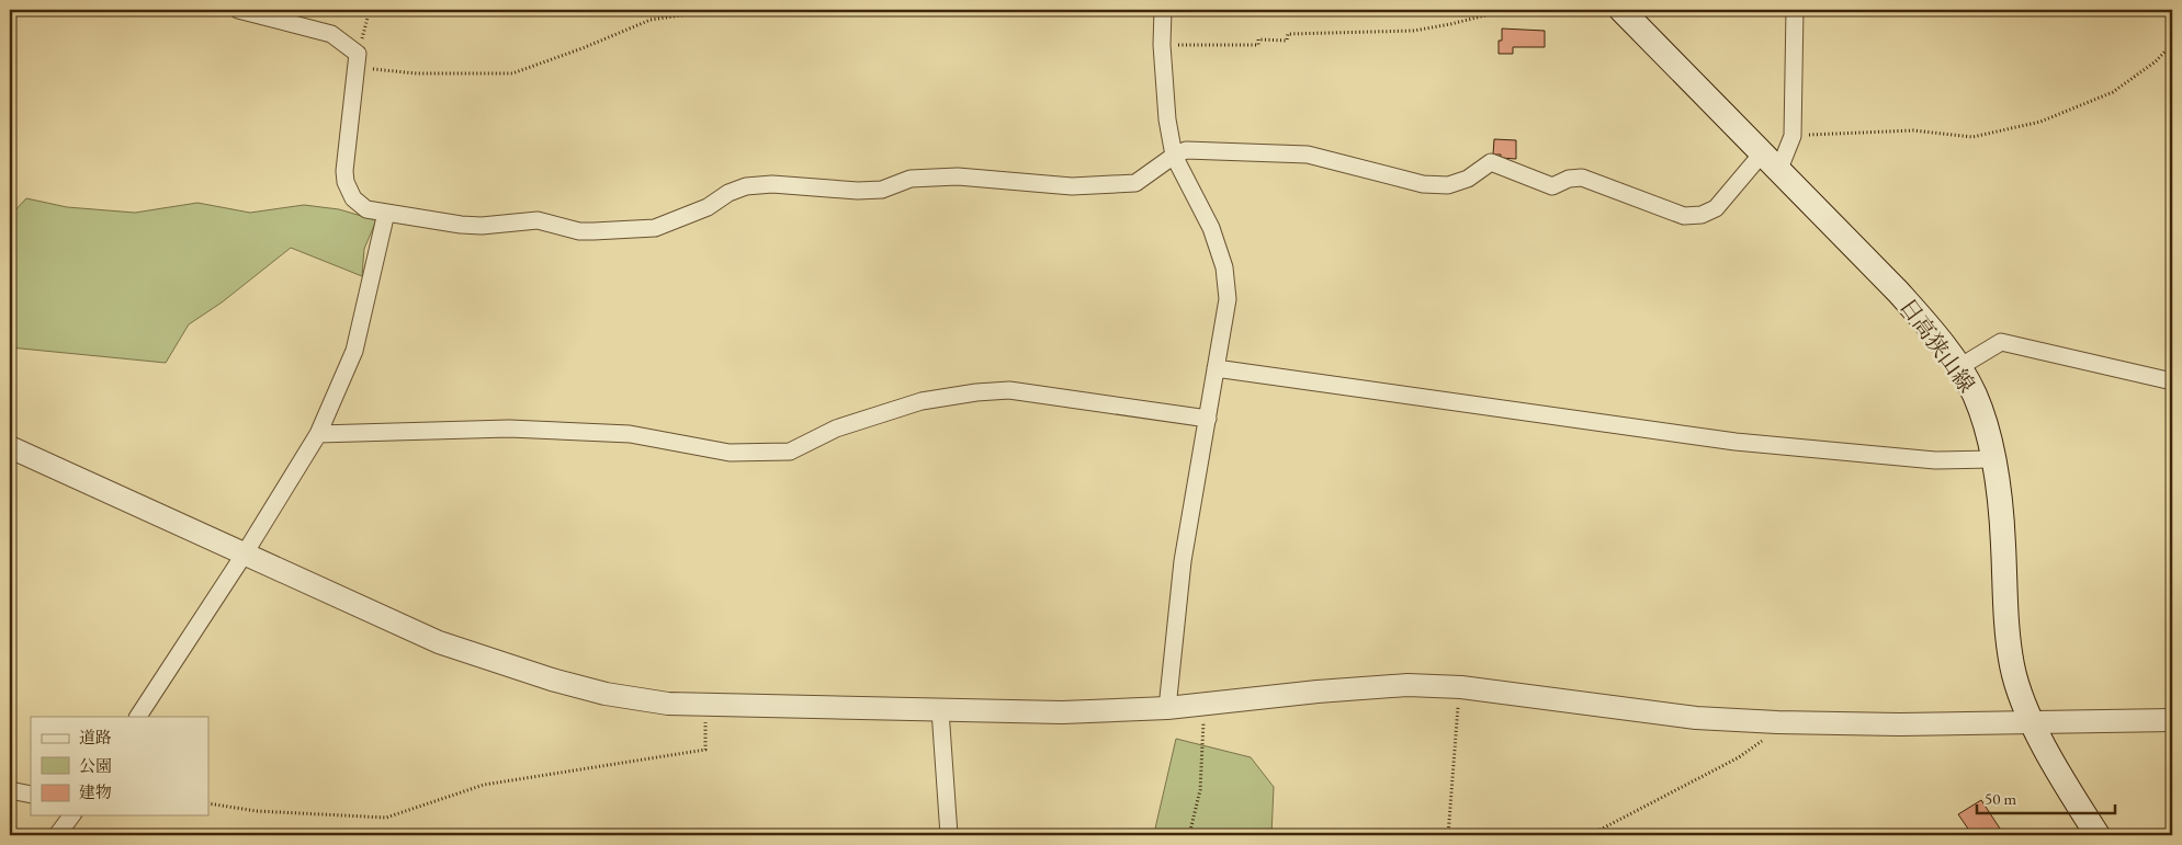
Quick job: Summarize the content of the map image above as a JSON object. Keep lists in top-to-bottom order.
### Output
{
  "streets": {
    "main road": ["日高狭山線"]
  },
  "legend": ["道路", "公園", "建物"],
  "scale_bar": "50 m"
}
